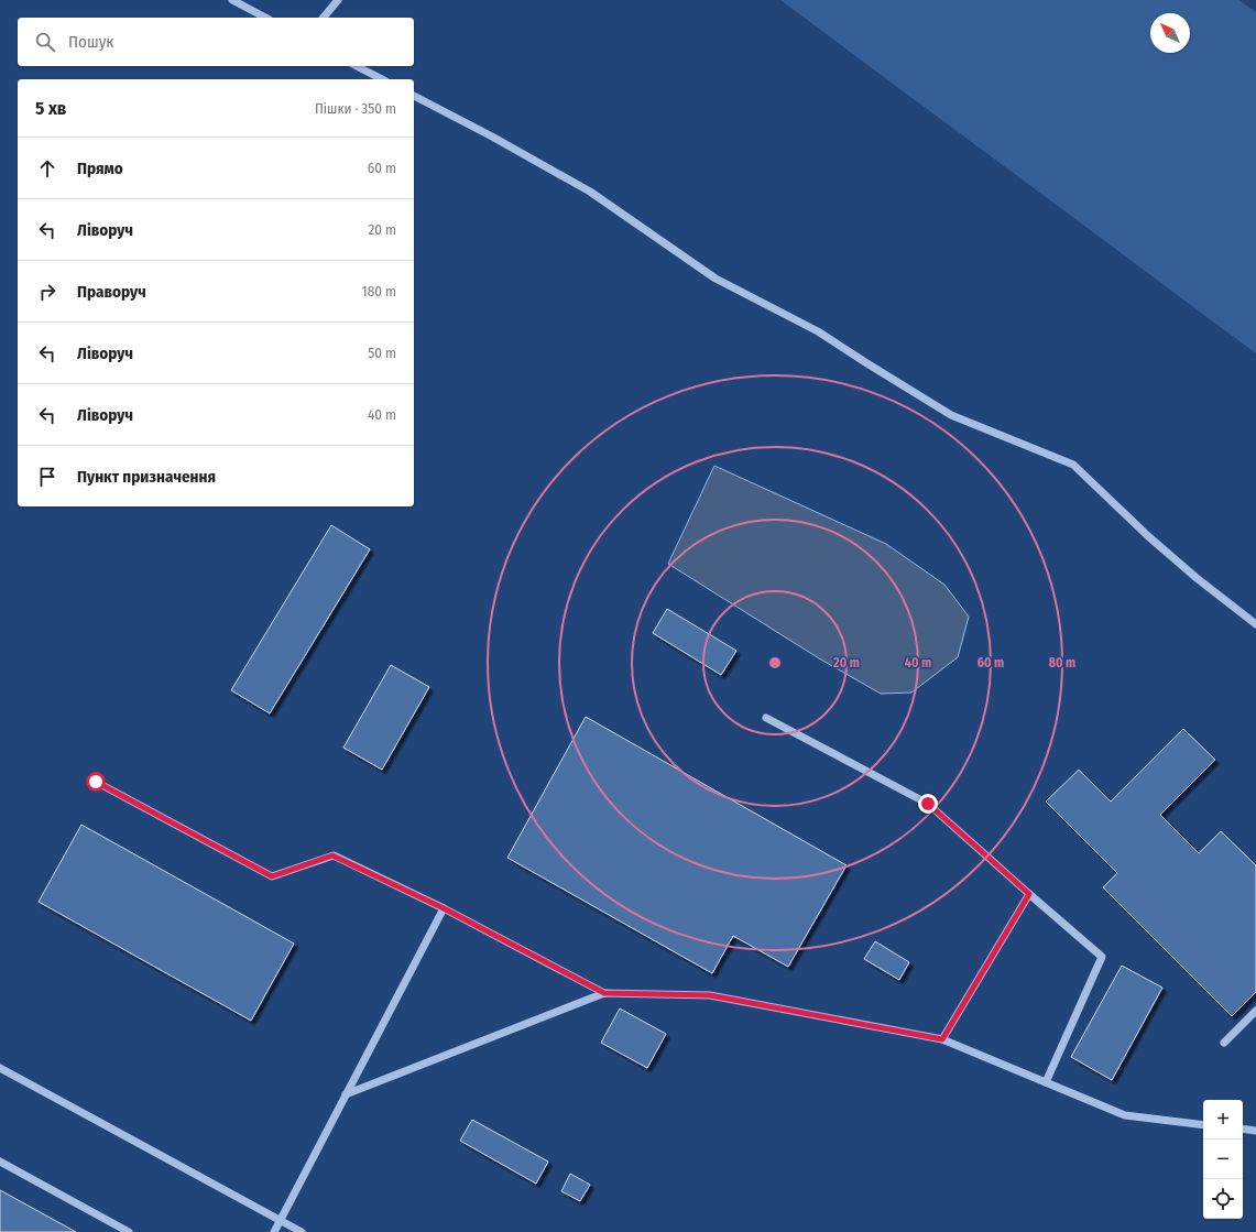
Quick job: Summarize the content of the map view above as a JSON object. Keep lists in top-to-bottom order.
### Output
{
  "north": "top left",
  "page": {
    "search": "Пошук",
    "heading": ["5 хв", "Пішки · 350 m"],
    "list": [
      ["Прямо", "60 m"],
      ["Ліворуч", "20 m"],
      ["Праворуч", "180 m"],
      ["Ліворуч", "50 m"],
      ["Ліворуч", "40 m"],
      "Пункт призначення"
    ],
    "map_buttons": ["+", "−"]
  },
  "rings": [
    "20 m",
    "40 m",
    "60 m",
    "80 m"
  ]
}
